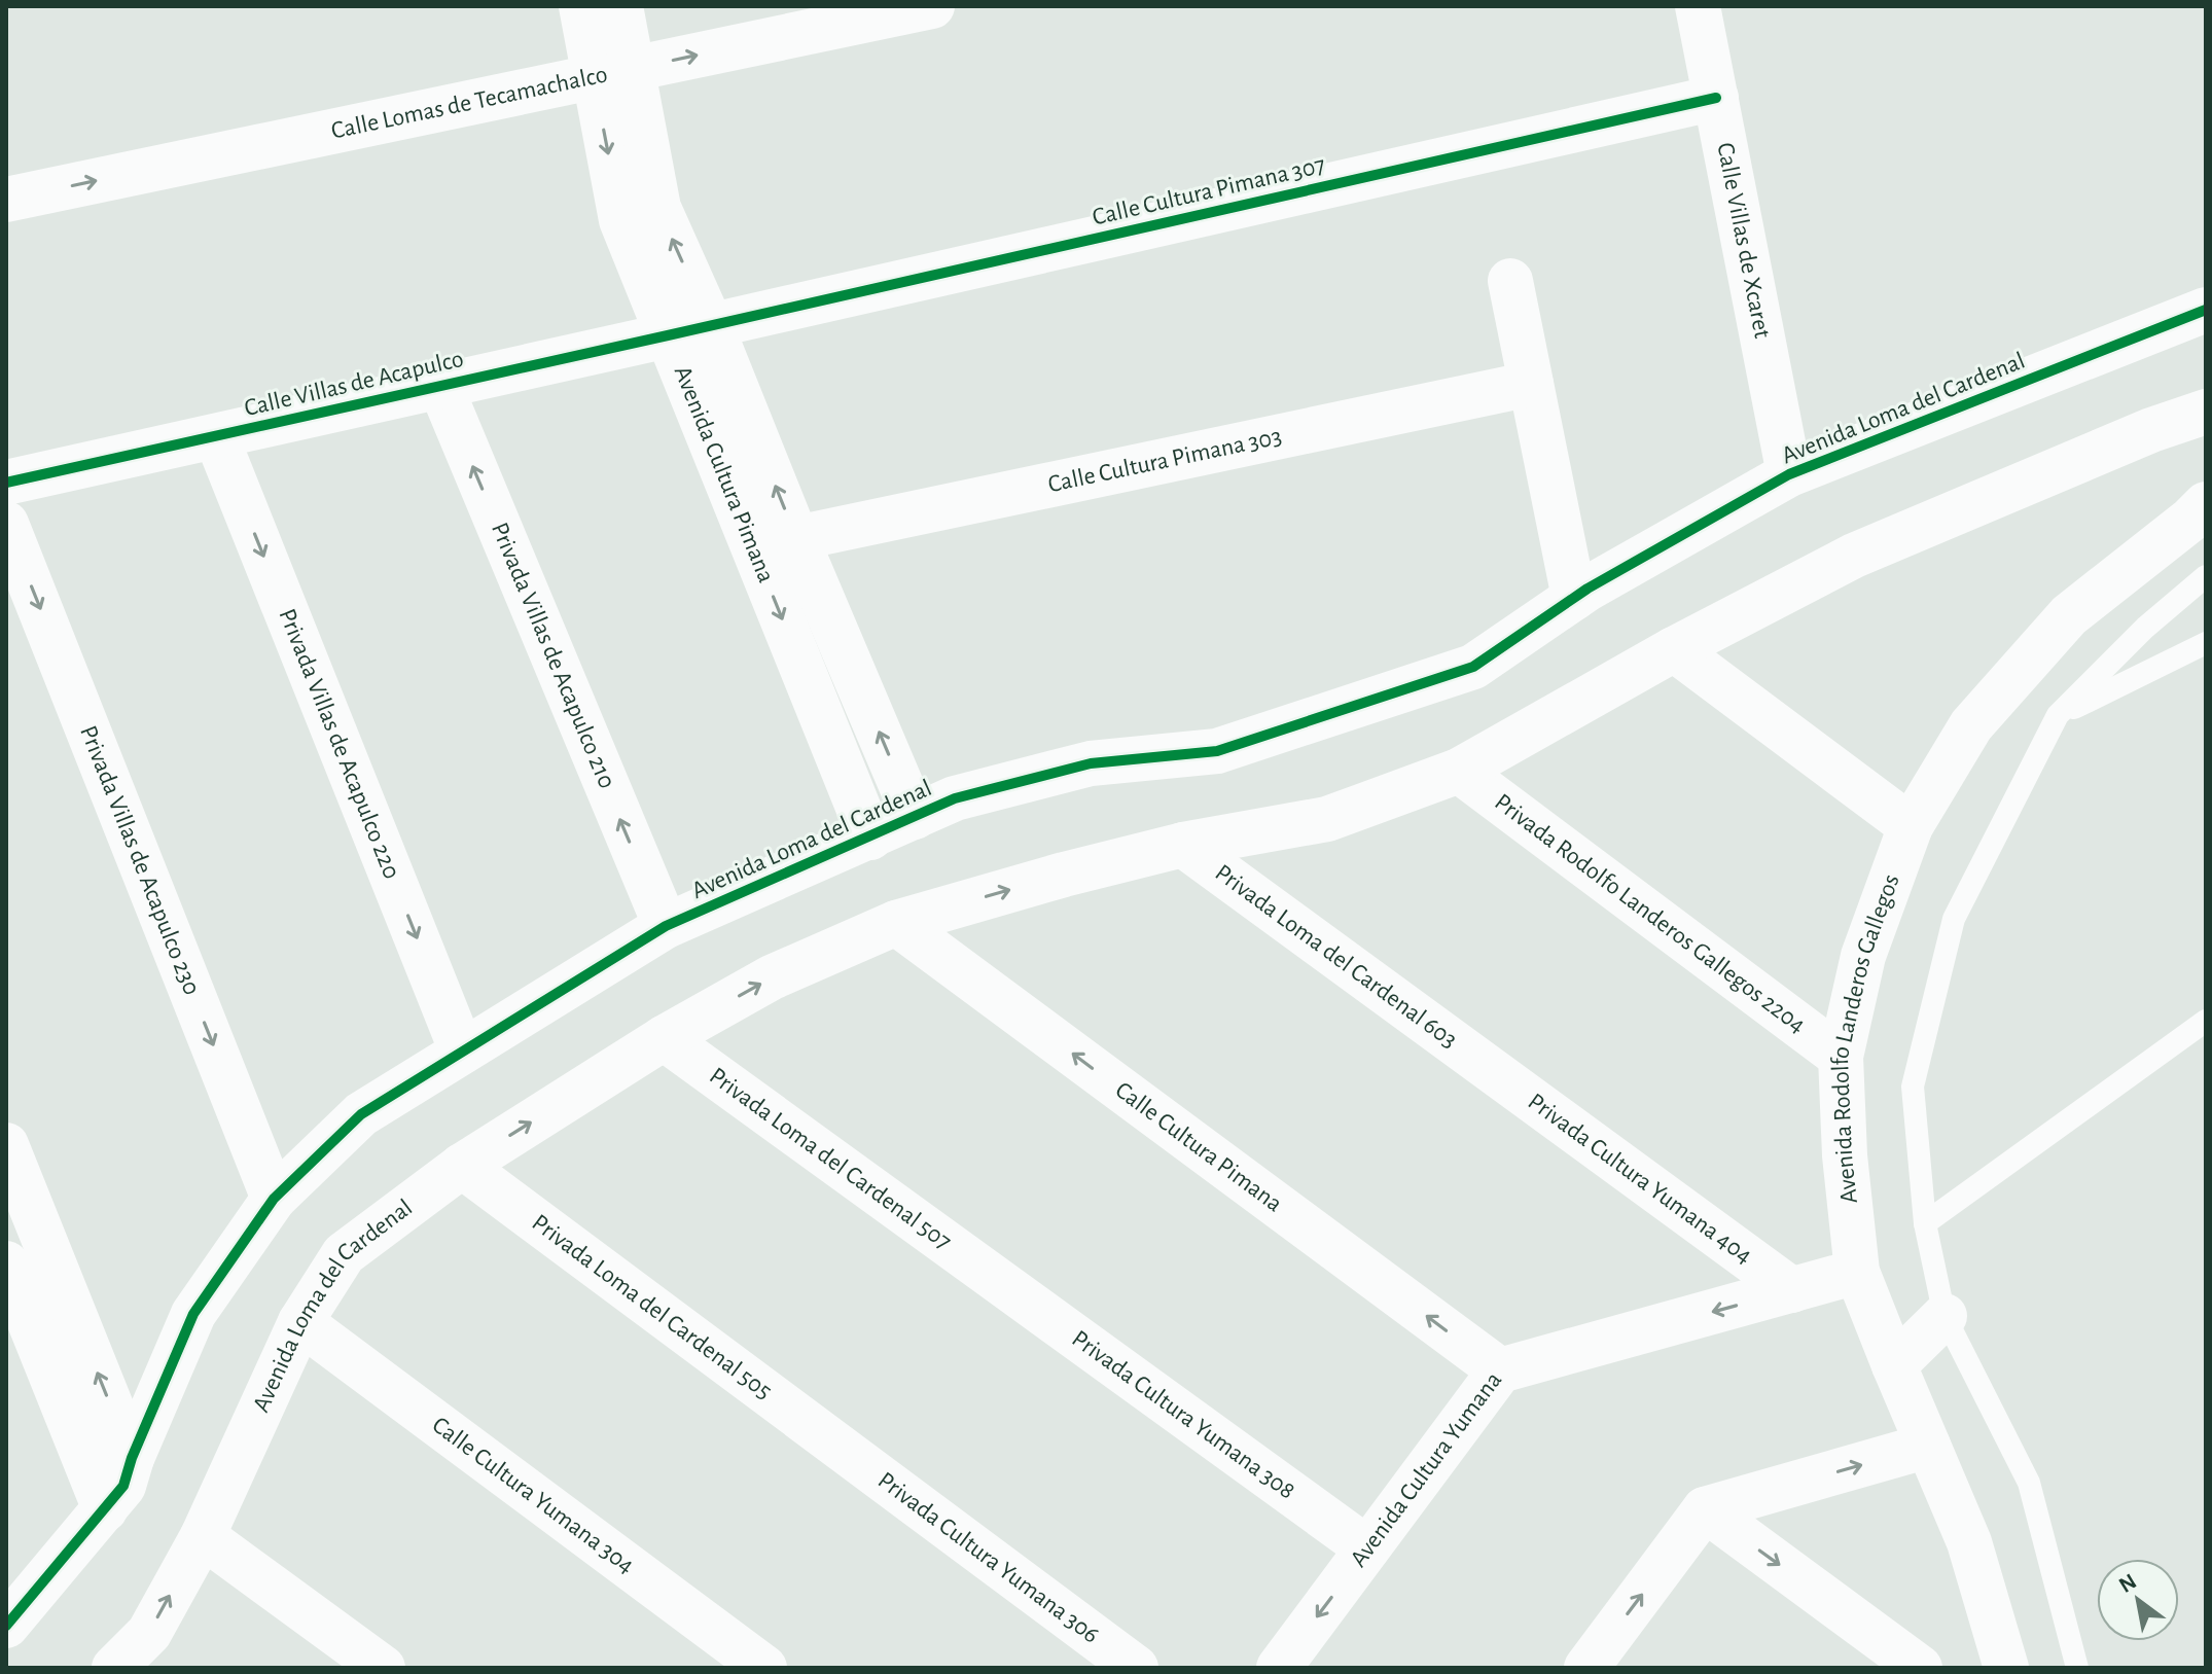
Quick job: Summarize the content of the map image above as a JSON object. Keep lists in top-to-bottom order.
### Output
{
  "streets": {
    "street": [
      "Calle Lomas de Tecamachalco",
      "Calle Cultura Pimana 307",
      "Calle Villas de Xcaret",
      "Calle Villas de Acapulco",
      "Avenida Loma del Cardenal",
      "Calle Cultura Pimana 303",
      "Avenida Cultura Pimana",
      "Privada Villas de Acapulco 210",
      "Privada Villas de Acapulco 220",
      "Privada Villas de Acapulco 230",
      "Privada Rodolfo Landeros Gallegos 2204",
      "Privada Loma del Cardenal 603",
      "Avenida Rodolfo Landeros Gallegos",
      "Calle Cultura Pimana",
      "Privada Loma del Cardenal 507",
      "Privada Cultura Yumana 404",
      "Privada Loma del Cardenal 505",
      "Privada Cultura Yumana 308",
      "Avenida Cultura Yumana",
      "Calle Cultura Yumana 304",
      "Privada Cultura Yumana 306"
    ]
  },
  "crossings": [
    ["Calle Lomas de Tecamachalco", "Avenida Cultura Pimana"],
    ["Calle Cultura Pimana 307", "Calle Villas de Xcaret"],
    ["Calle Cultura Pimana 307", "Calle Villas de Acapulco"],
    ["Calle Cultura Pimana 307", "Avenida Cultura Pimana"],
    ["Calle Villas de Xcaret", "Avenida Loma del Cardenal"],
    ["Calle Villas de Acapulco", "Avenida Cultura Pimana"],
    ["Calle Villas de Acapulco", "Privada Villas de Acapulco 210"],
    ["Calle Villas de Acapulco", "Privada Villas de Acapulco 220"],
    ["Avenida Loma del Cardenal", "Avenida Cultura Pimana"],
    ["Avenida Loma del Cardenal", "Privada Villas de Acapulco 210"],
    ["Avenida Loma del Cardenal", "Privada Villas de Acapulco 220"],
    ["Avenida Loma del Cardenal", "Privada Villas de Acapulco 230"],
    ["Avenida Loma del Cardenal", "Privada Rodolfo Landeros Gallegos 2204"],
    ["Avenida Loma del Cardenal", "Privada Loma del Cardenal 603"],
    ["Avenida Loma del Cardenal", "Calle Cultura Pimana"],
    ["Avenida Loma del Cardenal", "Privada Loma del Cardenal 507"],
    ["Avenida Loma del Cardenal", "Privada Loma del Cardenal 505"],
    ["Avenida Loma del Cardenal", "Calle Cultura Yumana 304"],
    ["Calle Cultura Pimana 303", "Avenida Cultura Pimana"],
    ["Privada Rodolfo Landeros Gallegos 2204", "Avenida Rodolfo Landeros Gallegos"],
    ["Privada Loma del Cardenal 603", "Privada Cultura Yumana 404"],
    ["Avenida Rodolfo Landeros Gallegos", "Avenida Cultura Yumana"],
    ["Calle Cultura Pimana", "Avenida Cultura Yumana"],
    ["Privada Loma del Cardenal 507", "Privada Cultura Yumana 308"],
    ["Privada Cultura Yumana 404", "Avenida Cultura Yumana"],
    ["Privada Loma del Cardenal 505", "Privada Cultura Yumana 306"],
    ["Privada Cultura Yumana 308", "Avenida Cultura Yumana"]
  ],
  "one_way": [
    "Calle Lomas de Tecamachalco",
    "Privada Villas de Acapulco 210",
    "Privada Villas de Acapulco 220",
    "Privada Villas de Acapulco 230",
    "Calle Cultura Pimana"
  ],
  "north": "top left"
}
